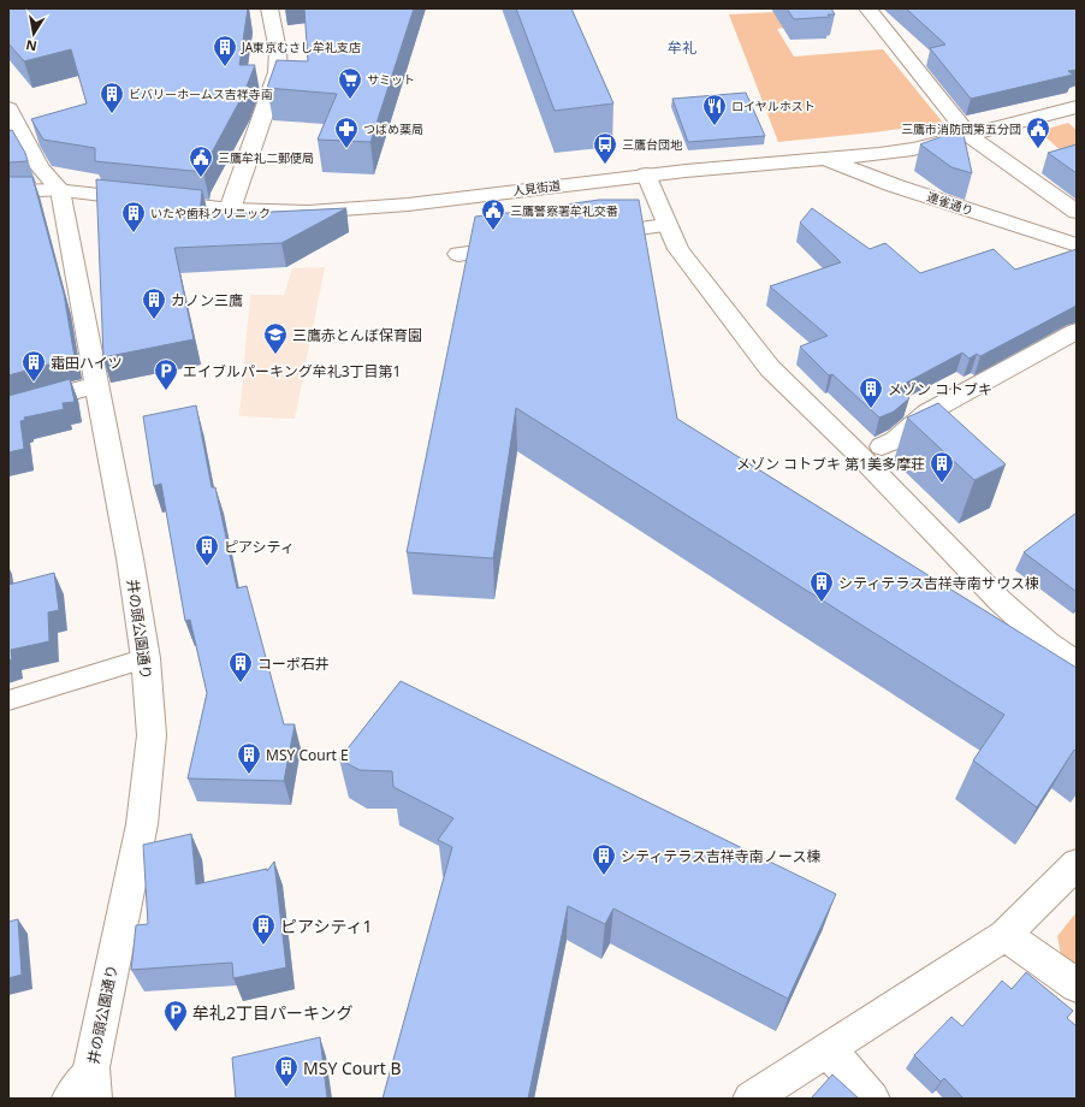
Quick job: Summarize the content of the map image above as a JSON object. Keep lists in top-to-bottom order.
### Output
{
  "streets": {
    "street": ["人見街道", "連雀通り", "井の頭公園通り"]
  },
  "crossings": [
    ["人見街道", "連雀通り"],
    ["人見街道", "井の頭公園通り"]
  ],
  "districts": ["牟礼"],
  "places": {
    "building": [
      "JA東京むさし牟礼支店",
      "ビバリーホームス吉祥寺南",
      "いたや歯科クリニック",
      "カノン三鷹",
      "霜田ハイツ",
      "メゾン コトブキ",
      "メゾン コトブキ 第1美多摩荘",
      "ピアシティ",
      "シティテラス吉祥寺南サウス棟",
      "コーポ石井",
      "MSY Court E",
      "シティテラス吉祥寺南ノース棟",
      "ピアシティ1",
      "MSY Court B"
    ],
    "supermarket": ["サミット"],
    "restaurant": ["ロイヤルホスト"],
    "pharmacy": ["つばめ薬局"],
    "public building": ["三鷹市消防団第五分団", "三鷹牟礼二郵便局", "三鷹警察署牟礼交番"],
    "bus stop": ["三鷹台団地"],
    "school or university": ["三鷹赤とんぼ保育園"],
    "parking": ["エイブルパーキング牟礼3丁目第1", "牟礼2丁目パーキング"]
  },
  "north": "bottom"
}
